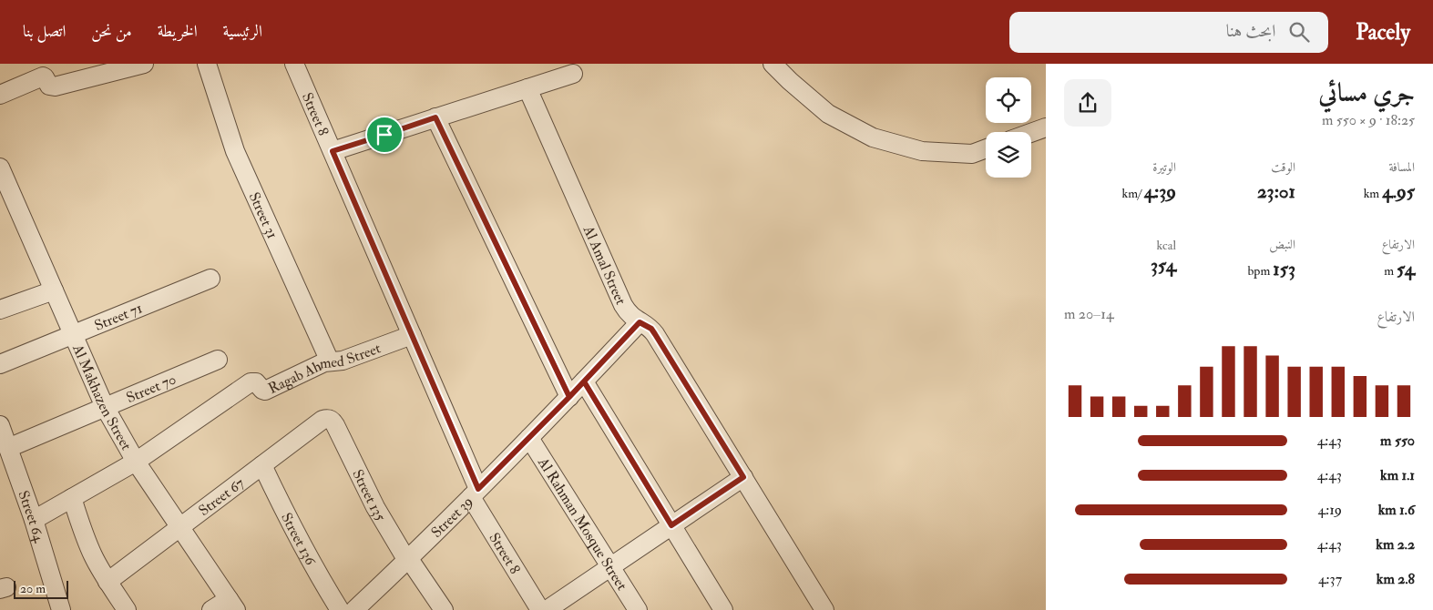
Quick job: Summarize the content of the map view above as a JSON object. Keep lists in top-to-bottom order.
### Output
{
  "streets": {
    "street": [
      "Street 8",
      "Street 31",
      "Al Amal Street",
      "Street 71",
      "Ragab Ahmed Street",
      "Street 70",
      "Al Makhazen Street",
      "Street 135",
      "Street 67",
      "Street 39",
      "Street 64",
      "Al Rahman Mosque Street",
      "Street 136"
    ]
  },
  "crossings": [
    ["Street 8", "Ragab Ahmed Street"],
    ["Street 8", "Street 39"],
    ["Street 31", "Ragab Ahmed Street"],
    ["Al Amal Street", "Street 39"],
    ["Street 71", "Al Makhazen Street"],
    ["Ragab Ahmed Street", "Al Makhazen Street"],
    ["Ragab Ahmed Street", "Street 64"],
    ["Street 70", "Al Makhazen Street"],
    ["Street 70", "Street 64"],
    ["Al Makhazen Street", "Street 67"],
    ["Street 135", "Street 67"],
    ["Street 135", "Street 39"],
    ["Street 67", "Street 136"],
    ["Street 39", "Al Rahman Mosque Street"]
  ],
  "scale_bar": "20 m",
  "page": {
    "header": "Pacely",
    "search": "ابحث هنا",
    "nav": [
      "الرئيسية",
      "الخريطة",
      "من نحن",
      "اتصل بنا"
    ],
    "heading": ["جري مسائي", "18:25 · 9 × 550 m"],
    "stats": [
      ["المسافة", "4.95 km"],
      ["الوقت", "23:01"],
      ["الوتيرة", "4:39 /km"],
      ["الارتفاع", "54 m"],
      ["النبض", "153 bpm"],
      ["kcal", "354"]
    ],
    "chart": ["الارتفاع", "14–20 m"],
    "list": [
      {
        "name": "550 m",
        "note": "4:43"
      },
      {
        "name": "1.1 km",
        "note": "4:43"
      },
      {
        "name": "1.6 km",
        "note": "4:19"
      },
      {
        "name": "2.2 km",
        "note": "4:43"
      },
      {
        "name": "2.8 km",
        "note": "4:37"
      }
    ],
    "scale": "20 m"
  }
}
